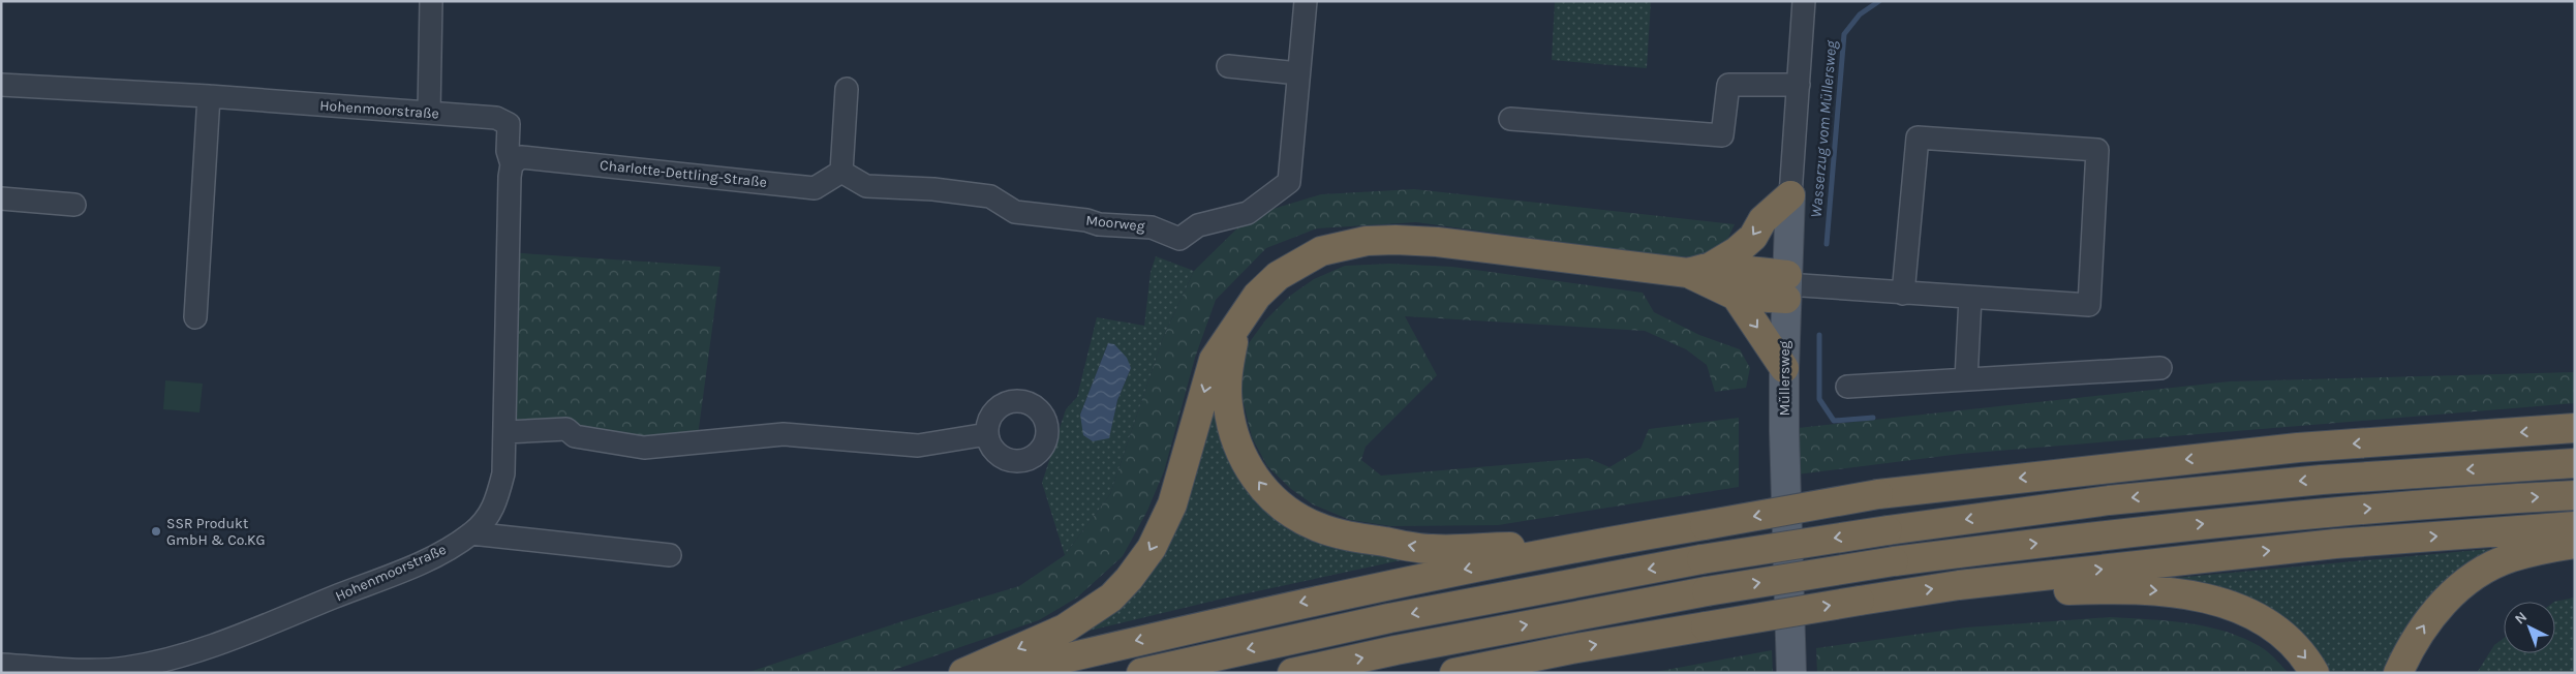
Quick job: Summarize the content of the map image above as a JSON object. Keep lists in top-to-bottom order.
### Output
{
  "streets": {
    "main road": ["Müllersweg"],
    "street": ["Hohenmoorstraße", "Charlotte-Dettling-Straße", "Moorweg"]
  },
  "crossings": [
    ["Hohenmoorstraße", "Charlotte-Dettling-Straße"],
    ["Charlotte-Dettling-Straße", "Moorweg"]
  ],
  "water": ["Wasserzug vom Müllersweg"],
  "places": ["SSR Produkt GmbH & Co.KG"],
  "north": "top left"
}
